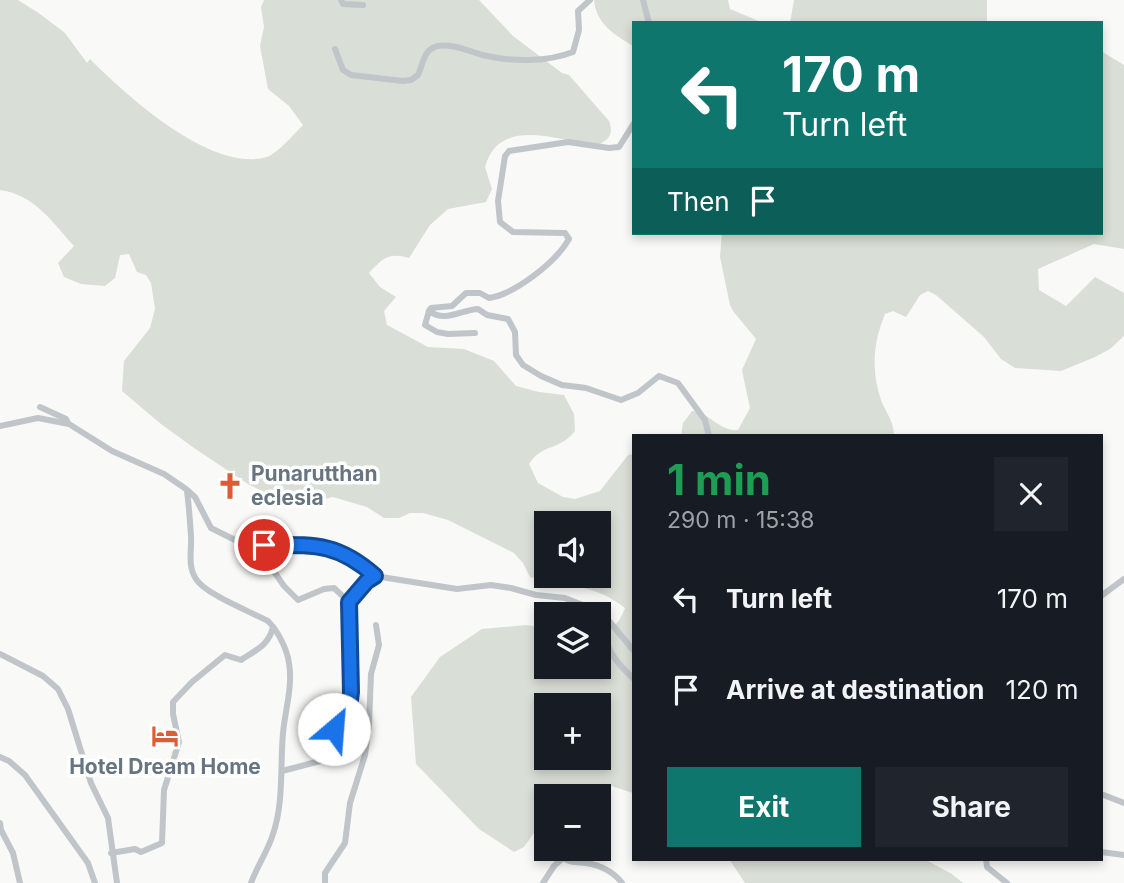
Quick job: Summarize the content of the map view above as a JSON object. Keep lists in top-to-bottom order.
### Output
{
  "places": {
    "church": ["Punarutthan eclesia"],
    "hotel": ["Hotel Dream Home"]
  },
  "page": {
    "turn": ["170 m", "Turn left"],
    "then": "Then",
    "heading": ["1 min", "290 m · 15:38"],
    "map_buttons": ["+", "−"],
    "list": [
      {
        "name": "Turn left",
        "value": "170 m"
      },
      {
        "name": "Arrive at destination",
        "value": "120 m"
      }
    ],
    "buttons": ["Exit", "Share"]
  }
}
